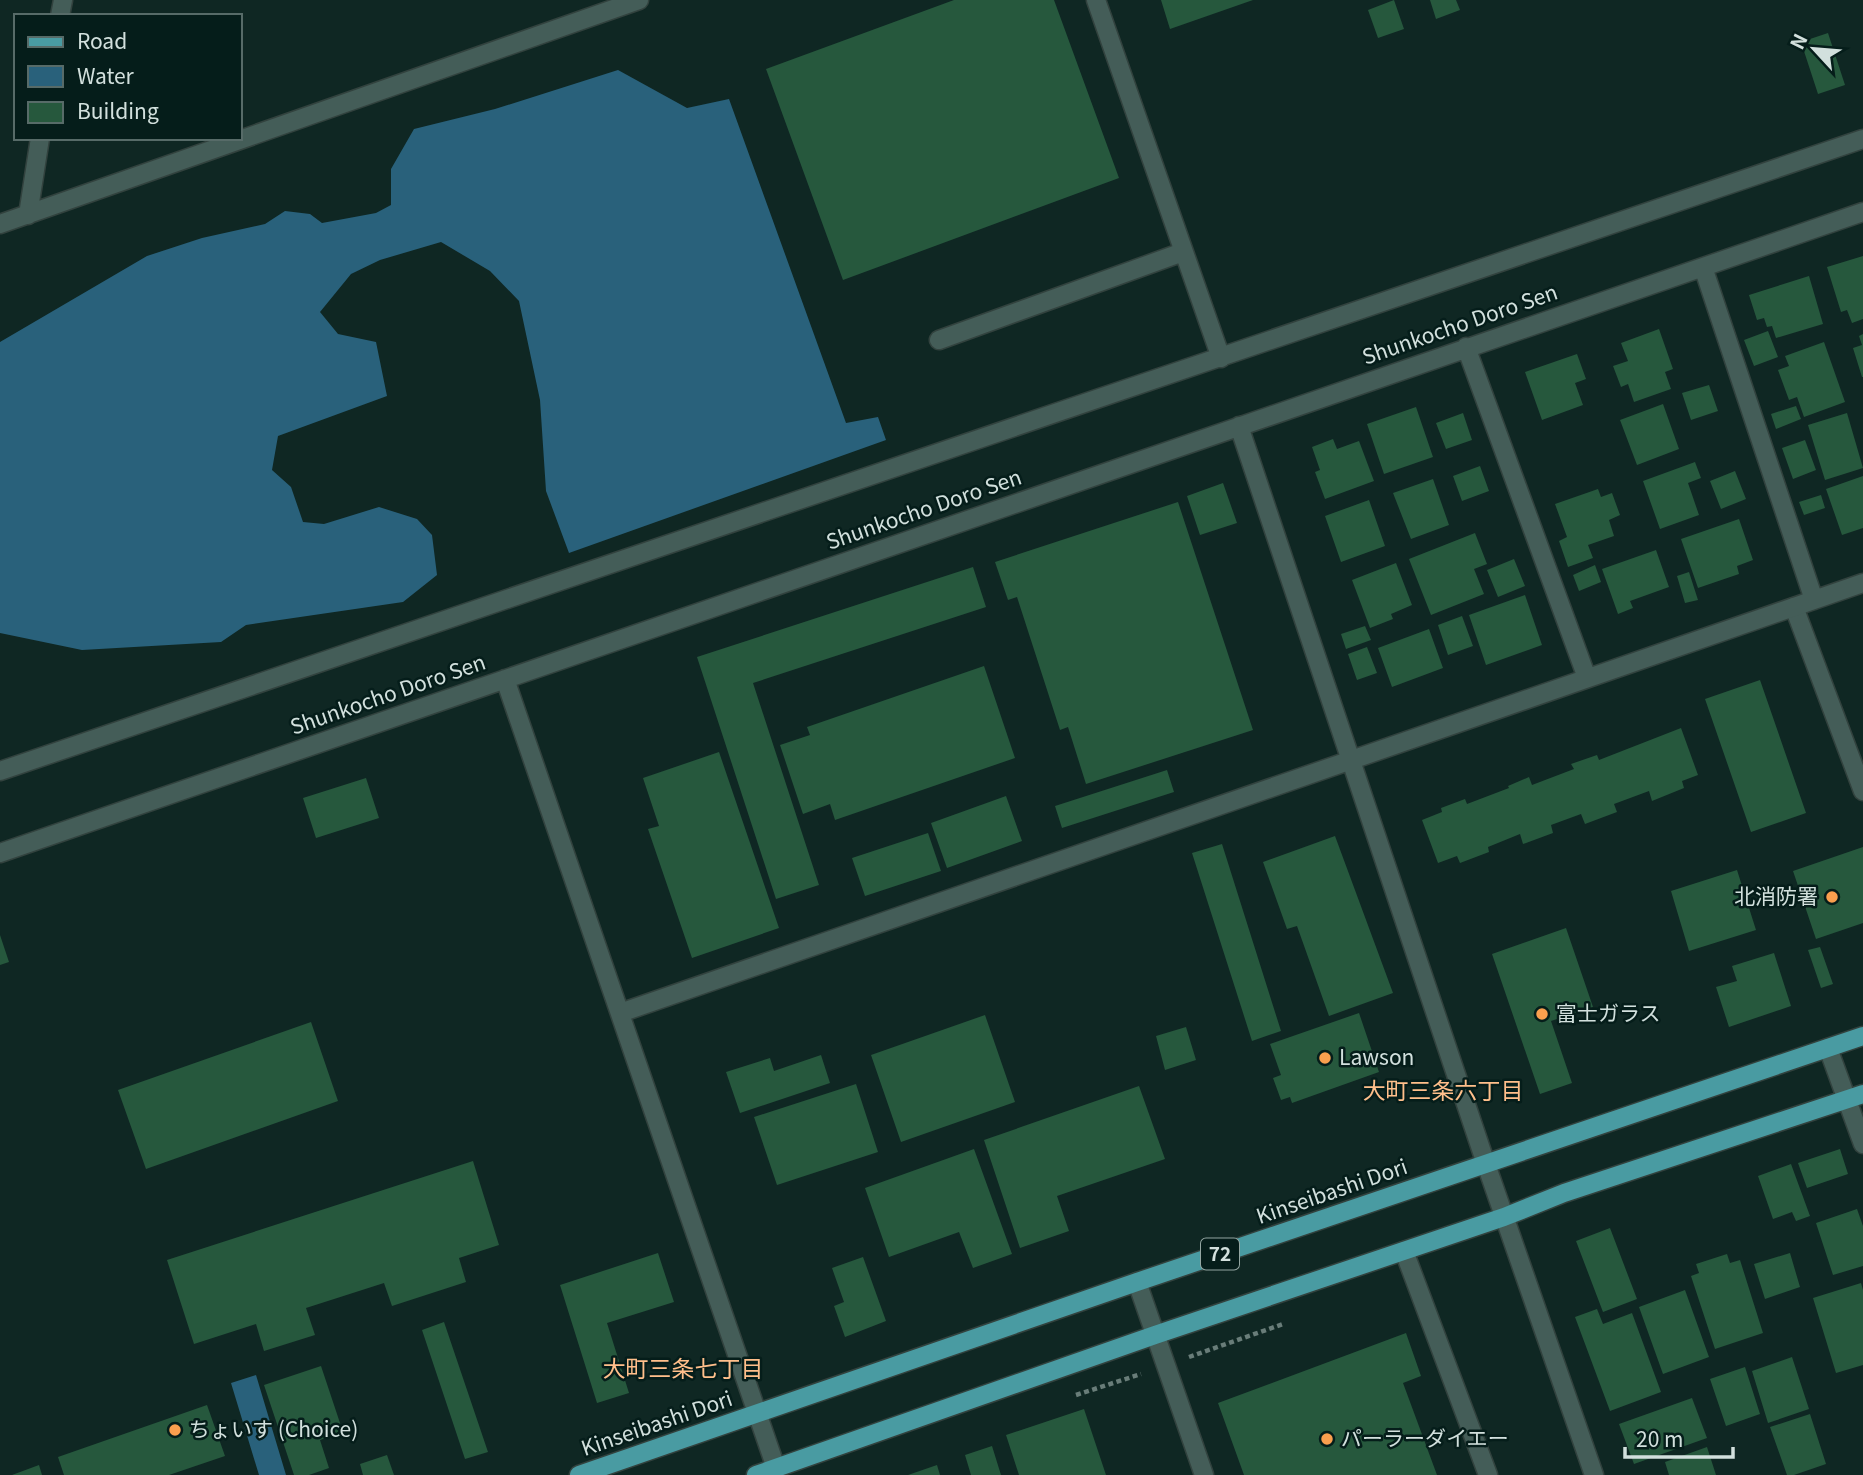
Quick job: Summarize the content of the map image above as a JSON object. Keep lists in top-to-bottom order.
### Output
{
  "streets": {
    "main road": ["Kinseibashi Dori", "72"],
    "street": ["Shunkocho Doro Sen"]
  },
  "districts": ["大町三条六丁目", "大町三条七丁目"],
  "places": [
    "北消防署",
    "富士ガラス",
    "Lawson",
    "ちょいす (Choice)",
    "パーラーダイエー"
  ],
  "legend": ["Road", "Water", "Building"],
  "scale_bar": "20 m",
  "north": "top left"
}
